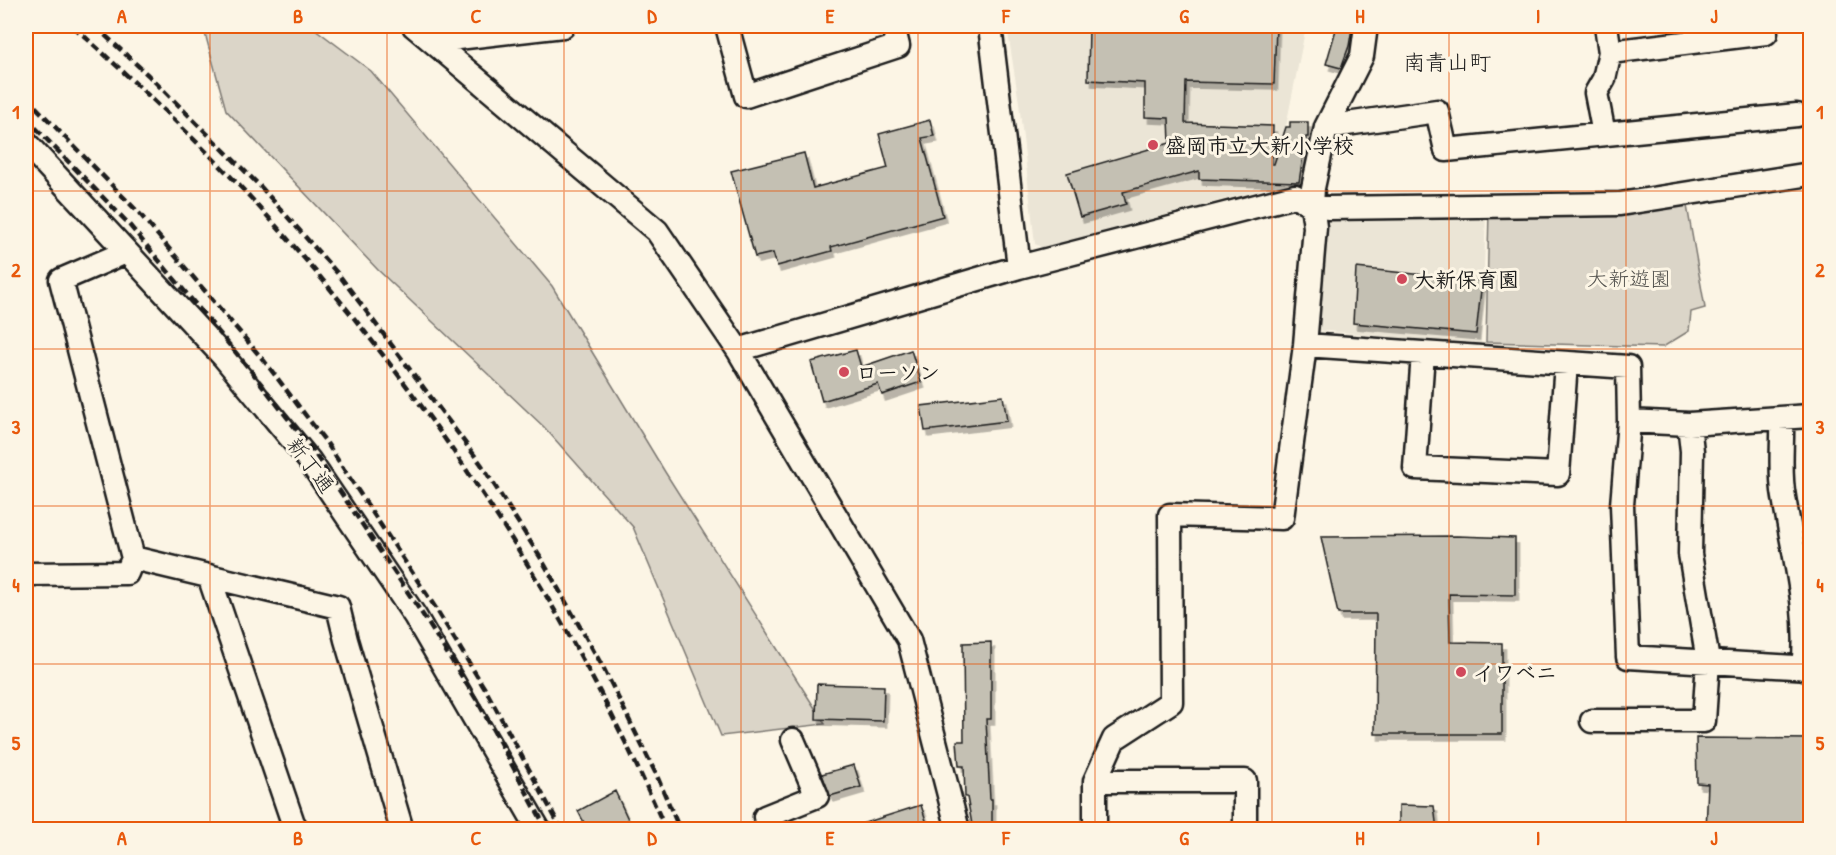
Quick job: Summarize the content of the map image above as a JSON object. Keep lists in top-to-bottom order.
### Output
{
  "streets": {
    "street": ["新丁通"]
  },
  "districts": ["南青山町"],
  "parks": ["大新遊園"],
  "places": [
    "盛岡市立大新小学校",
    "大新保育園",
    "ローソン",
    "イワベニ"
  ],
  "grid": {
    "columns": [
      "A",
      "B",
      "C",
      "D",
      "E",
      "F",
      "G",
      "H",
      "I",
      "J"
    ],
    "rows": [
      "1",
      "2",
      "3",
      "4",
      "5"
    ]
  }
}
